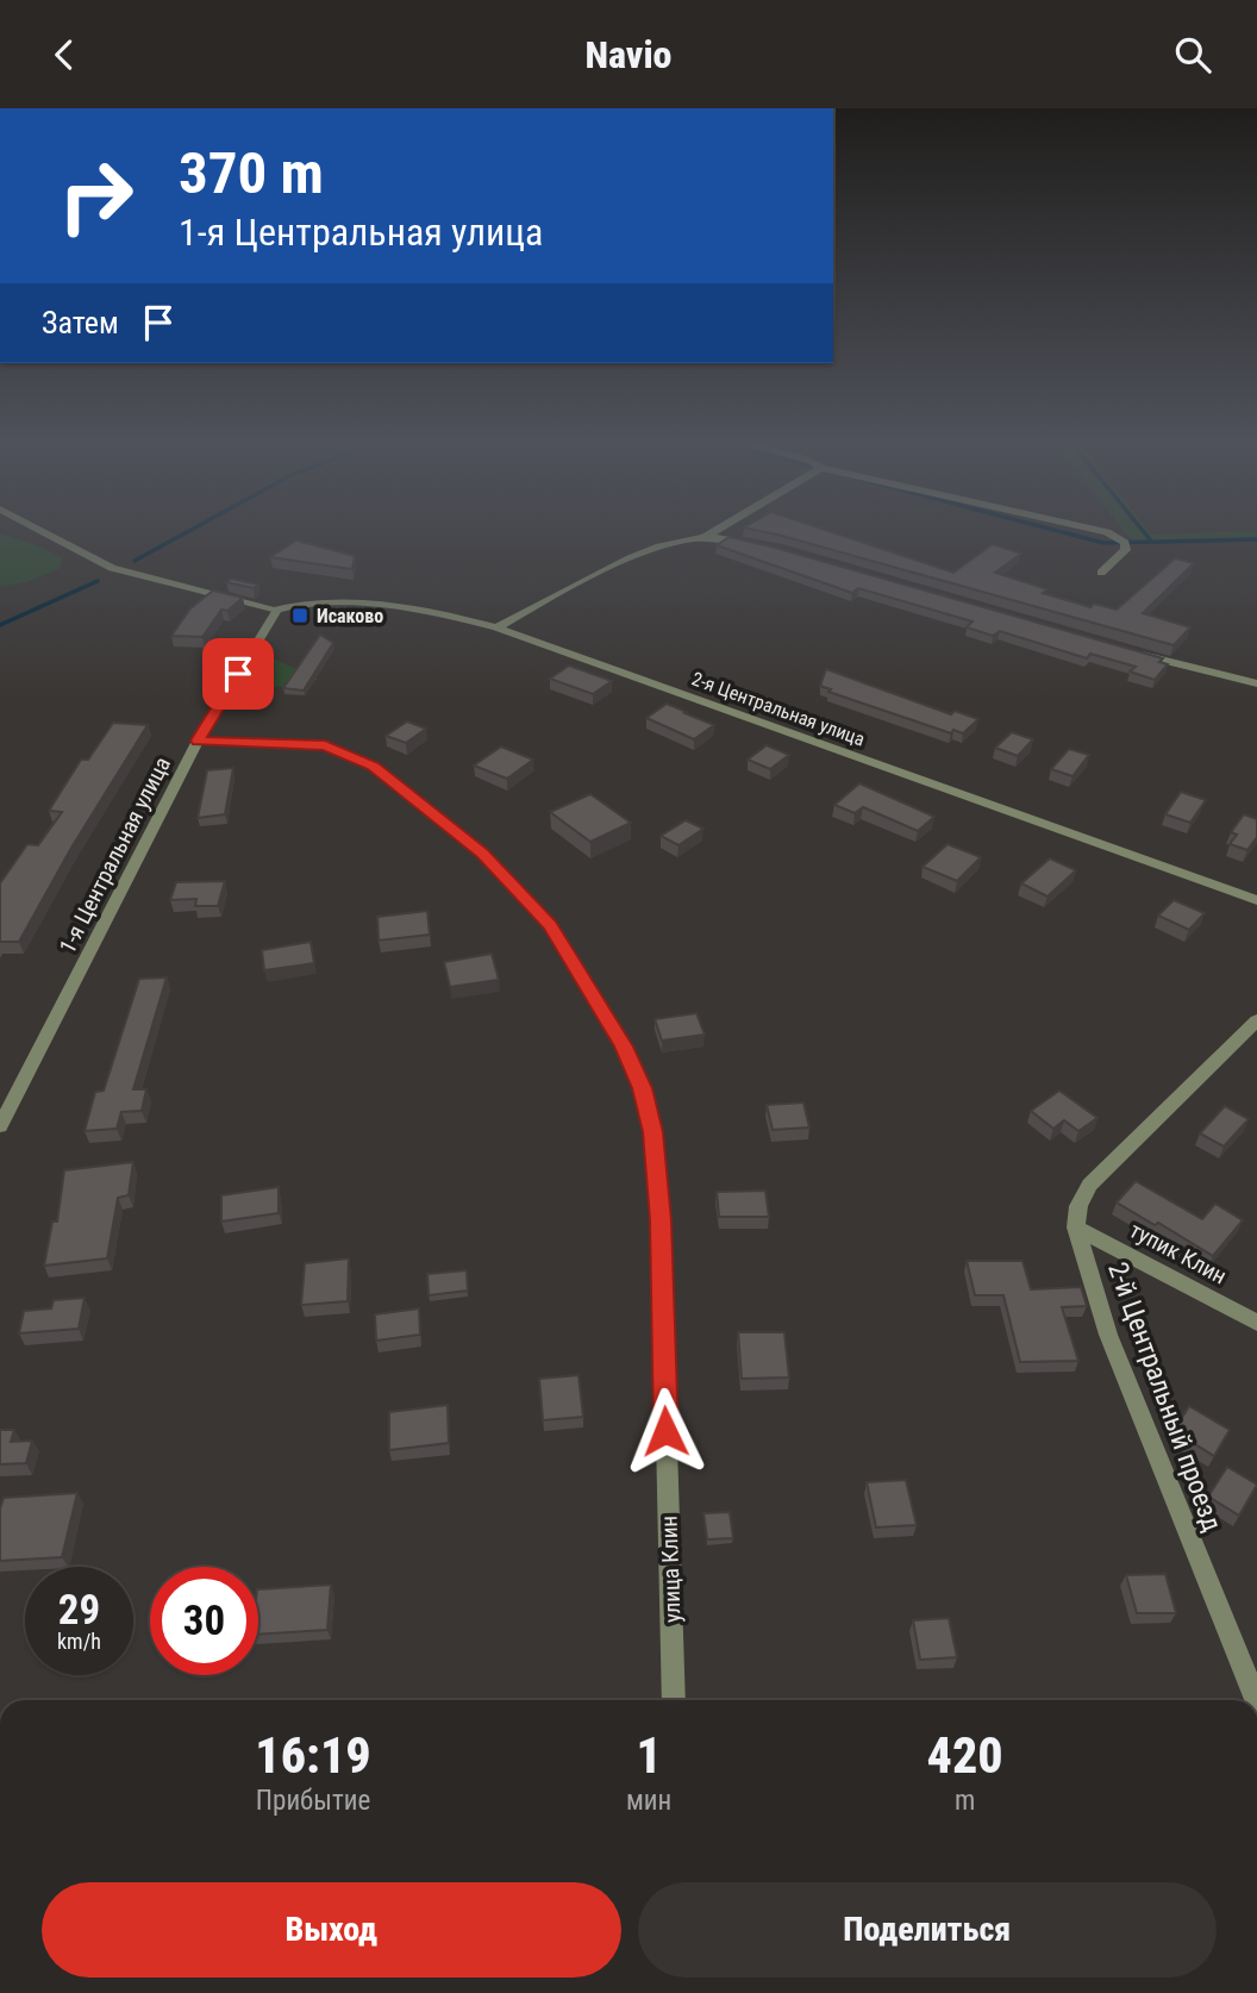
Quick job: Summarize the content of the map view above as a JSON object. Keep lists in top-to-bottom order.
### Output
{
  "streets": {
    "street": [
      "2-я Центральная улица",
      "1-я Центральная улица",
      "тупик Клин",
      "2-й Центральный проезд",
      "улица Клин"
    ]
  },
  "crossings": [
    ["2-я Центральная улица", "1-я Центральная улица"],
    ["1-я Центральная улица", "улица Клин"],
    ["тупик Клин", "2-й Центральный проезд"]
  ],
  "places": {
    "transit": ["Исаково"]
  },
  "page": {
    "header": "Navio",
    "turn": ["370 m", "1-я Центральная улица"],
    "then": "Затем",
    "speed": "29 km/h",
    "limit": "30",
    "eta": [
      "16:19",
      "Прибытие",
      "1",
      "мин",
      "420",
      "m"
    ],
    "buttons": ["Выход", "Поделиться"]
  }
}
